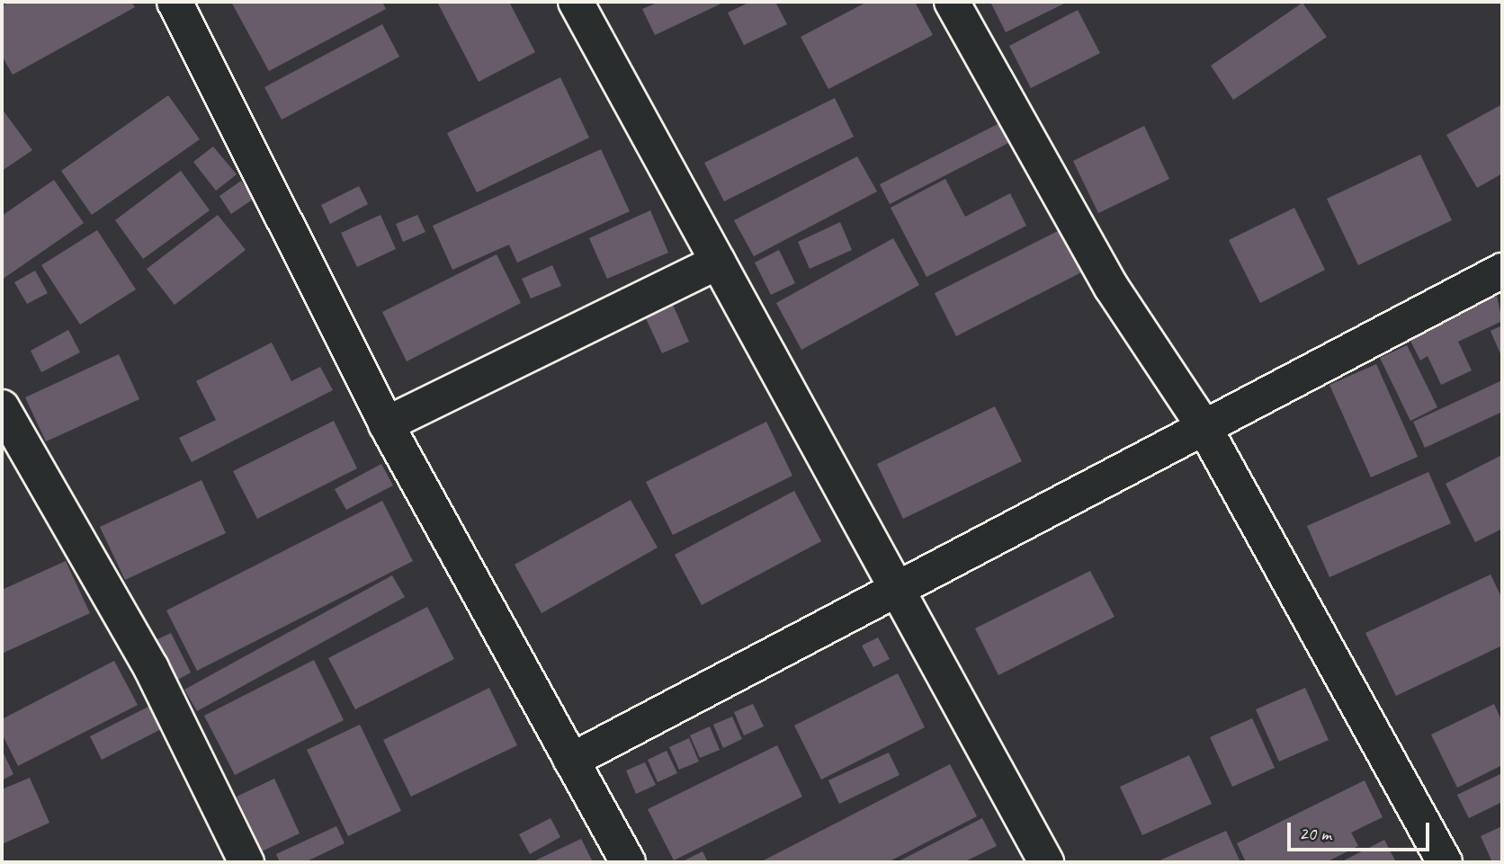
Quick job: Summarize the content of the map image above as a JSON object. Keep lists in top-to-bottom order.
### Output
{
  "scale_bar": "20 m"
}
